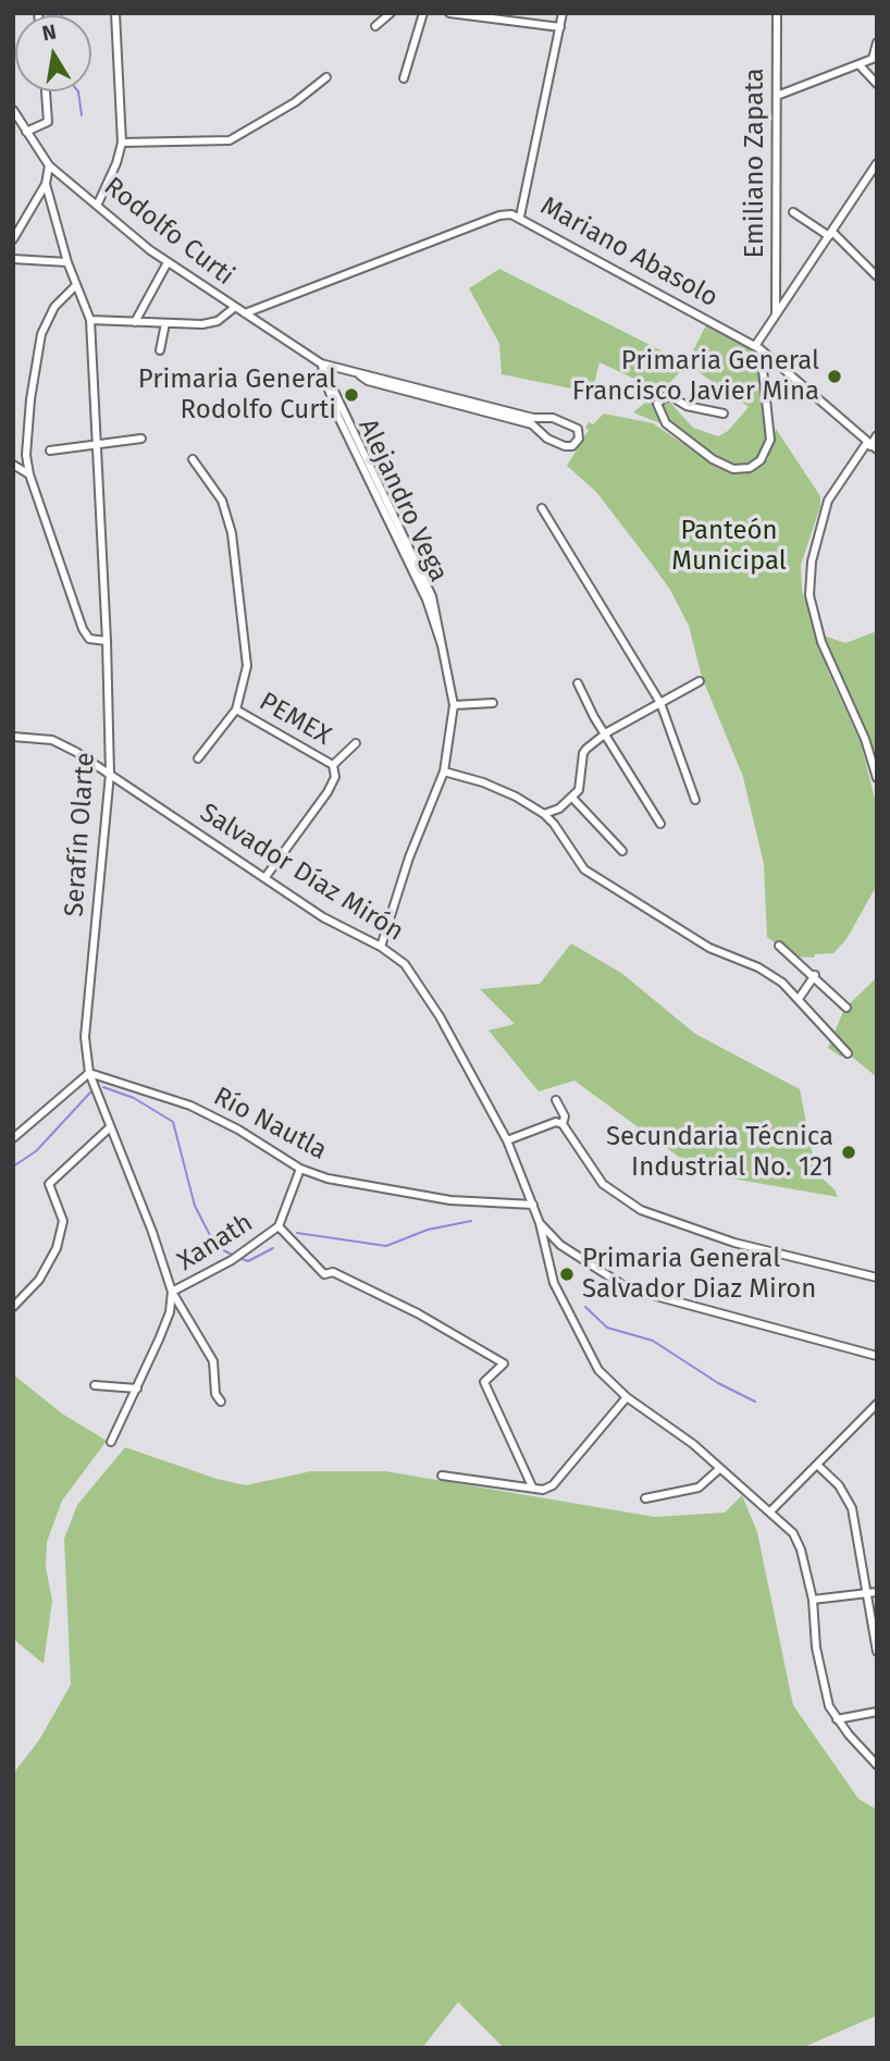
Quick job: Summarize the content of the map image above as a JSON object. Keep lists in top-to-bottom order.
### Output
{
  "streets": {
    "street": [
      "Emiliano Zapata",
      "Rodolfo Curti",
      "Mariano Abasolo",
      "Alejandro Vega",
      "PEMEX",
      "Serafín Olarte",
      "Salvador Díaz Mirón",
      "Río Nautla",
      "Xanath"
    ]
  },
  "crossings": [
    ["Rodolfo Curti", "Mariano Abasolo"],
    ["Rodolfo Curti", "Alejandro Vega"],
    ["Rodolfo Curti", "Serafín Olarte"],
    ["Alejandro Vega", "Salvador Díaz Mirón"],
    ["Serafín Olarte", "Salvador Díaz Mirón"],
    ["Serafín Olarte", "Río Nautla"],
    ["Serafín Olarte", "Xanath"],
    ["Salvador Díaz Mirón", "Río Nautla"]
  ],
  "parks": ["Panteón Municipal"],
  "places": [
    "Primaria General Francisco Javier Mina",
    "Primaria General Rodolfo Curti",
    "Secundaria Técnica Industrial No. 121",
    "Primaria General Salvador Diaz Miron"
  ],
  "north": "top"
}
